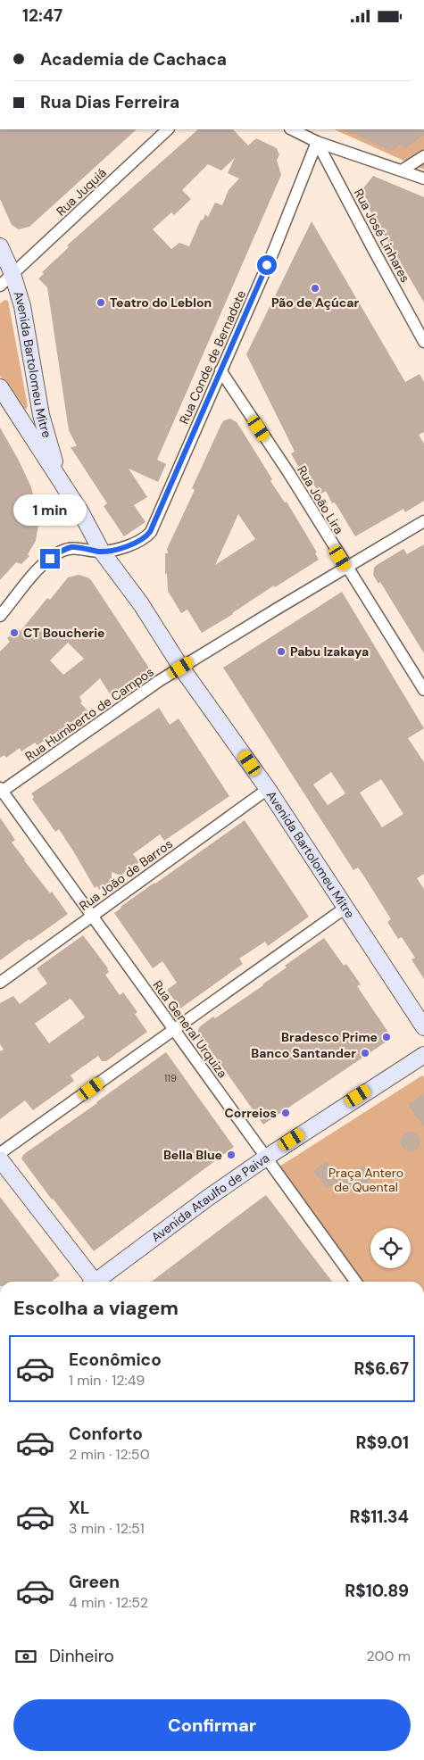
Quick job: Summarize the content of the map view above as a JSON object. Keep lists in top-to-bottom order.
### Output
{
  "streets": {
    "main road": ["Avenida Bartolomeu Mitre", "Avenida Ataulfo de Paiva"],
    "street": [
      "Rua Juquiá",
      "Rua José Linhares",
      "Rua Conde de Bernadote",
      "Rua João Lira",
      "Rua Humberto de Campos",
      "Rua João de Barros",
      "Rua General Urquiza"
    ]
  },
  "crossings": [
    ["Rua Juquiá", "Avenida Bartolomeu Mitre"],
    ["Rua José Linhares", "Rua Conde de Bernadote"],
    ["Rua Conde de Bernadote", "Avenida Bartolomeu Mitre"],
    ["Rua Conde de Bernadote", "Rua João Lira"],
    ["Avenida Bartolomeu Mitre", "Rua Humberto de Campos"],
    ["Avenida Bartolomeu Mitre", "Rua João de Barros"],
    ["Rua João Lira", "Rua Humberto de Campos"],
    ["Rua Humberto de Campos", "Rua General Urquiza"],
    ["Rua João de Barros", "Rua General Urquiza"],
    ["Rua General Urquiza", "Avenida Ataulfo de Paiva"]
  ],
  "parks": ["Praça Antero de Quental"],
  "places": [
    "Pão de Açúcar",
    "Teatro do Leblon",
    "CT Boucherie",
    "Pabu Izakaya",
    "Bradesco Prime",
    "Banco Santander",
    "Correios",
    "Bella Blue"
  ],
  "house_numbers": ["119"],
  "page": {
    "status": "12:47",
    "banner": ["Academia de Cachaca", "Rua Dias Ferreira"],
    "bubble": "1 min",
    "heading": "Escolha a viagem",
    "list": [
      {
        "name": "Econômico",
        "note": "1 min · 12:49",
        "value": "R$6.67"
      },
      {
        "name": "Conforto",
        "note": "2 min · 12:50",
        "value": "R$9.01"
      },
      {
        "name": "XL",
        "note": "3 min · 12:51",
        "value": "R$11.34"
      },
      {
        "name": "Green",
        "note": "4 min · 12:52",
        "value": "R$10.89"
      }
    ],
    "pay": ["Dinheiro", "200 m"],
    "buttons": "Confirmar"
  }
}
